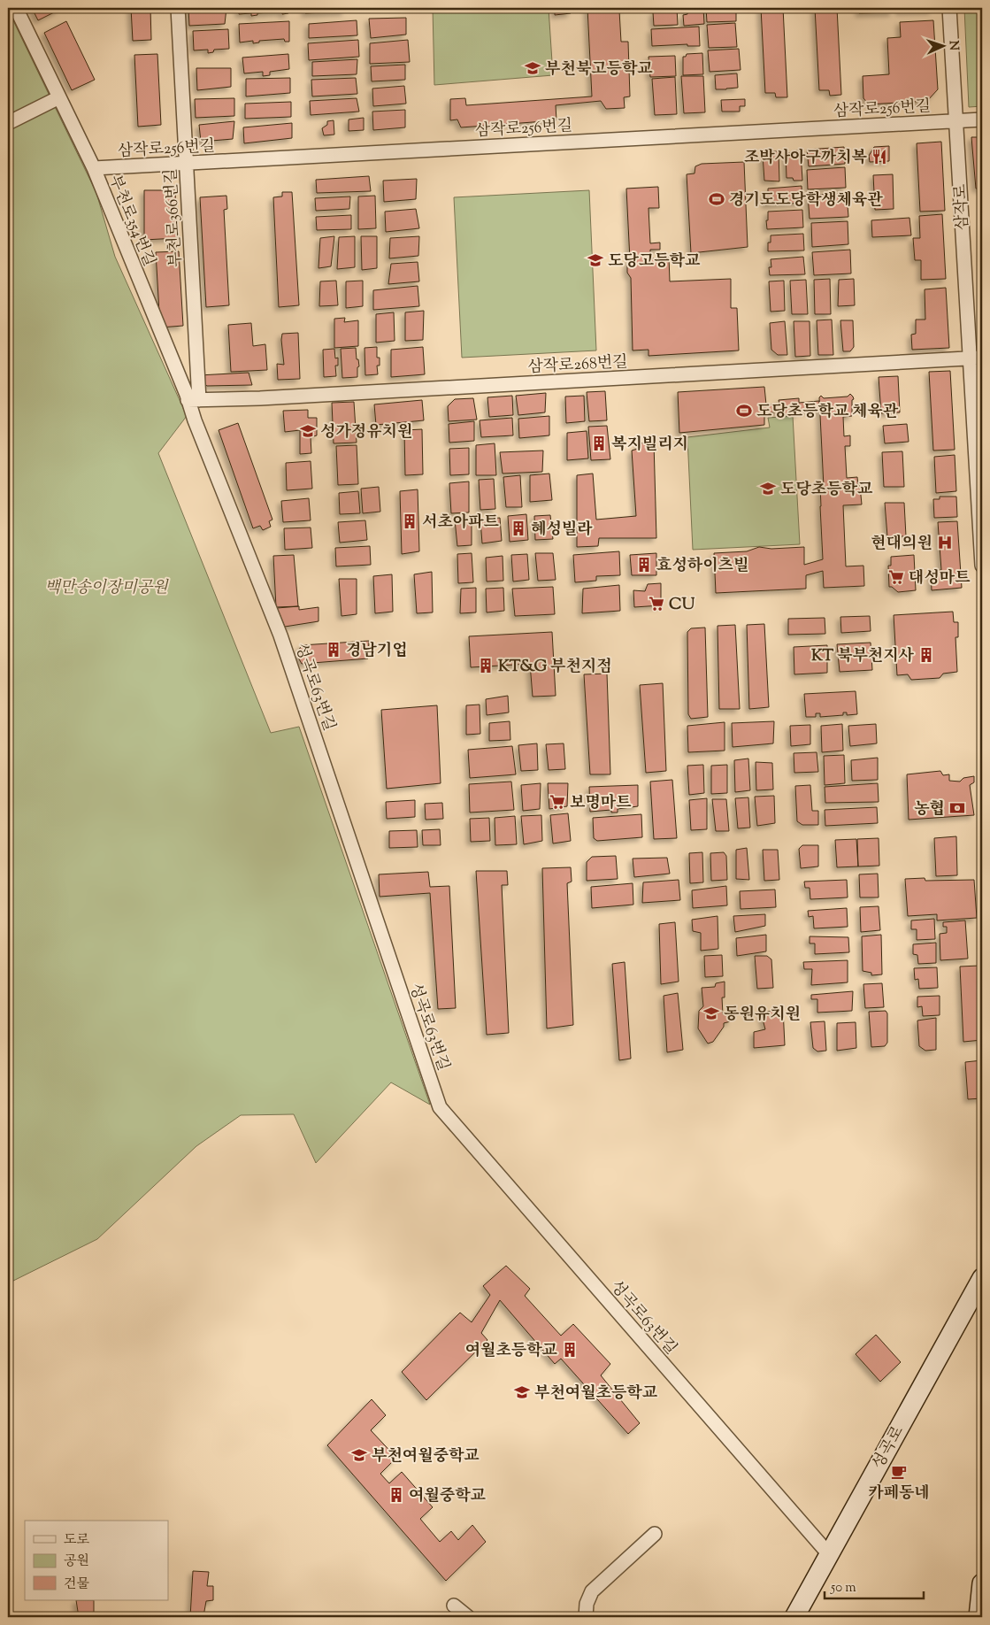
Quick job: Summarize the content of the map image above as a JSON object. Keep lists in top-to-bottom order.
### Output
{
  "streets": {
    "street": [
      "삼작로256번길",
      "삼작로",
      "부천로366번길",
      "부천로354번길",
      "삼작로268번길",
      "성곡로63번길",
      "성곡로"
    ]
  },
  "crossings": [
    ["삼작로256번길", "삼작로"],
    ["삼작로256번길", "부천로366번길"],
    ["삼작로256번길", "부천로354번길"],
    ["삼작로", "삼작로268번길"],
    ["부천로366번길", "부천로354번길"],
    ["부천로366번길", "삼작로268번길"],
    ["부천로366번길", "성곡로63번길"],
    ["부천로354번길", "삼작로268번길"],
    ["부천로354번길", "성곡로63번길"],
    ["삼작로268번길", "성곡로63번길"],
    ["성곡로63번길", "성곡로"]
  ],
  "parks": ["백만송이장미공원"],
  "places": {
    "school or university": [
      "부천북고등학교",
      "도당고등학교",
      "성가정유치원",
      "도당초등학교",
      "동원유치원",
      "부천여월초등학교",
      "부천여월중학교"
    ],
    "restaurant": ["조박사아구까치복"],
    "sports": ["경기도도당학생체육관", "도당초등학교 체육관"],
    "building": [
      "복지빌리지",
      "서초아파트",
      "혜성빌라",
      "효성하이츠빌",
      "경남기업",
      "KT 북부천지사",
      "KT&G 부천지점",
      "여월초등학교",
      "여월중학교"
    ],
    "hospital": ["현대의원"],
    "supermarket": ["대성마트", "CU", "보명마트"],
    "bank": ["농협"],
    "cafe": ["카페동네"]
  },
  "legend": ["도로", "공원", "건물"],
  "scale_bar": "50 m",
  "north": "right"
}
